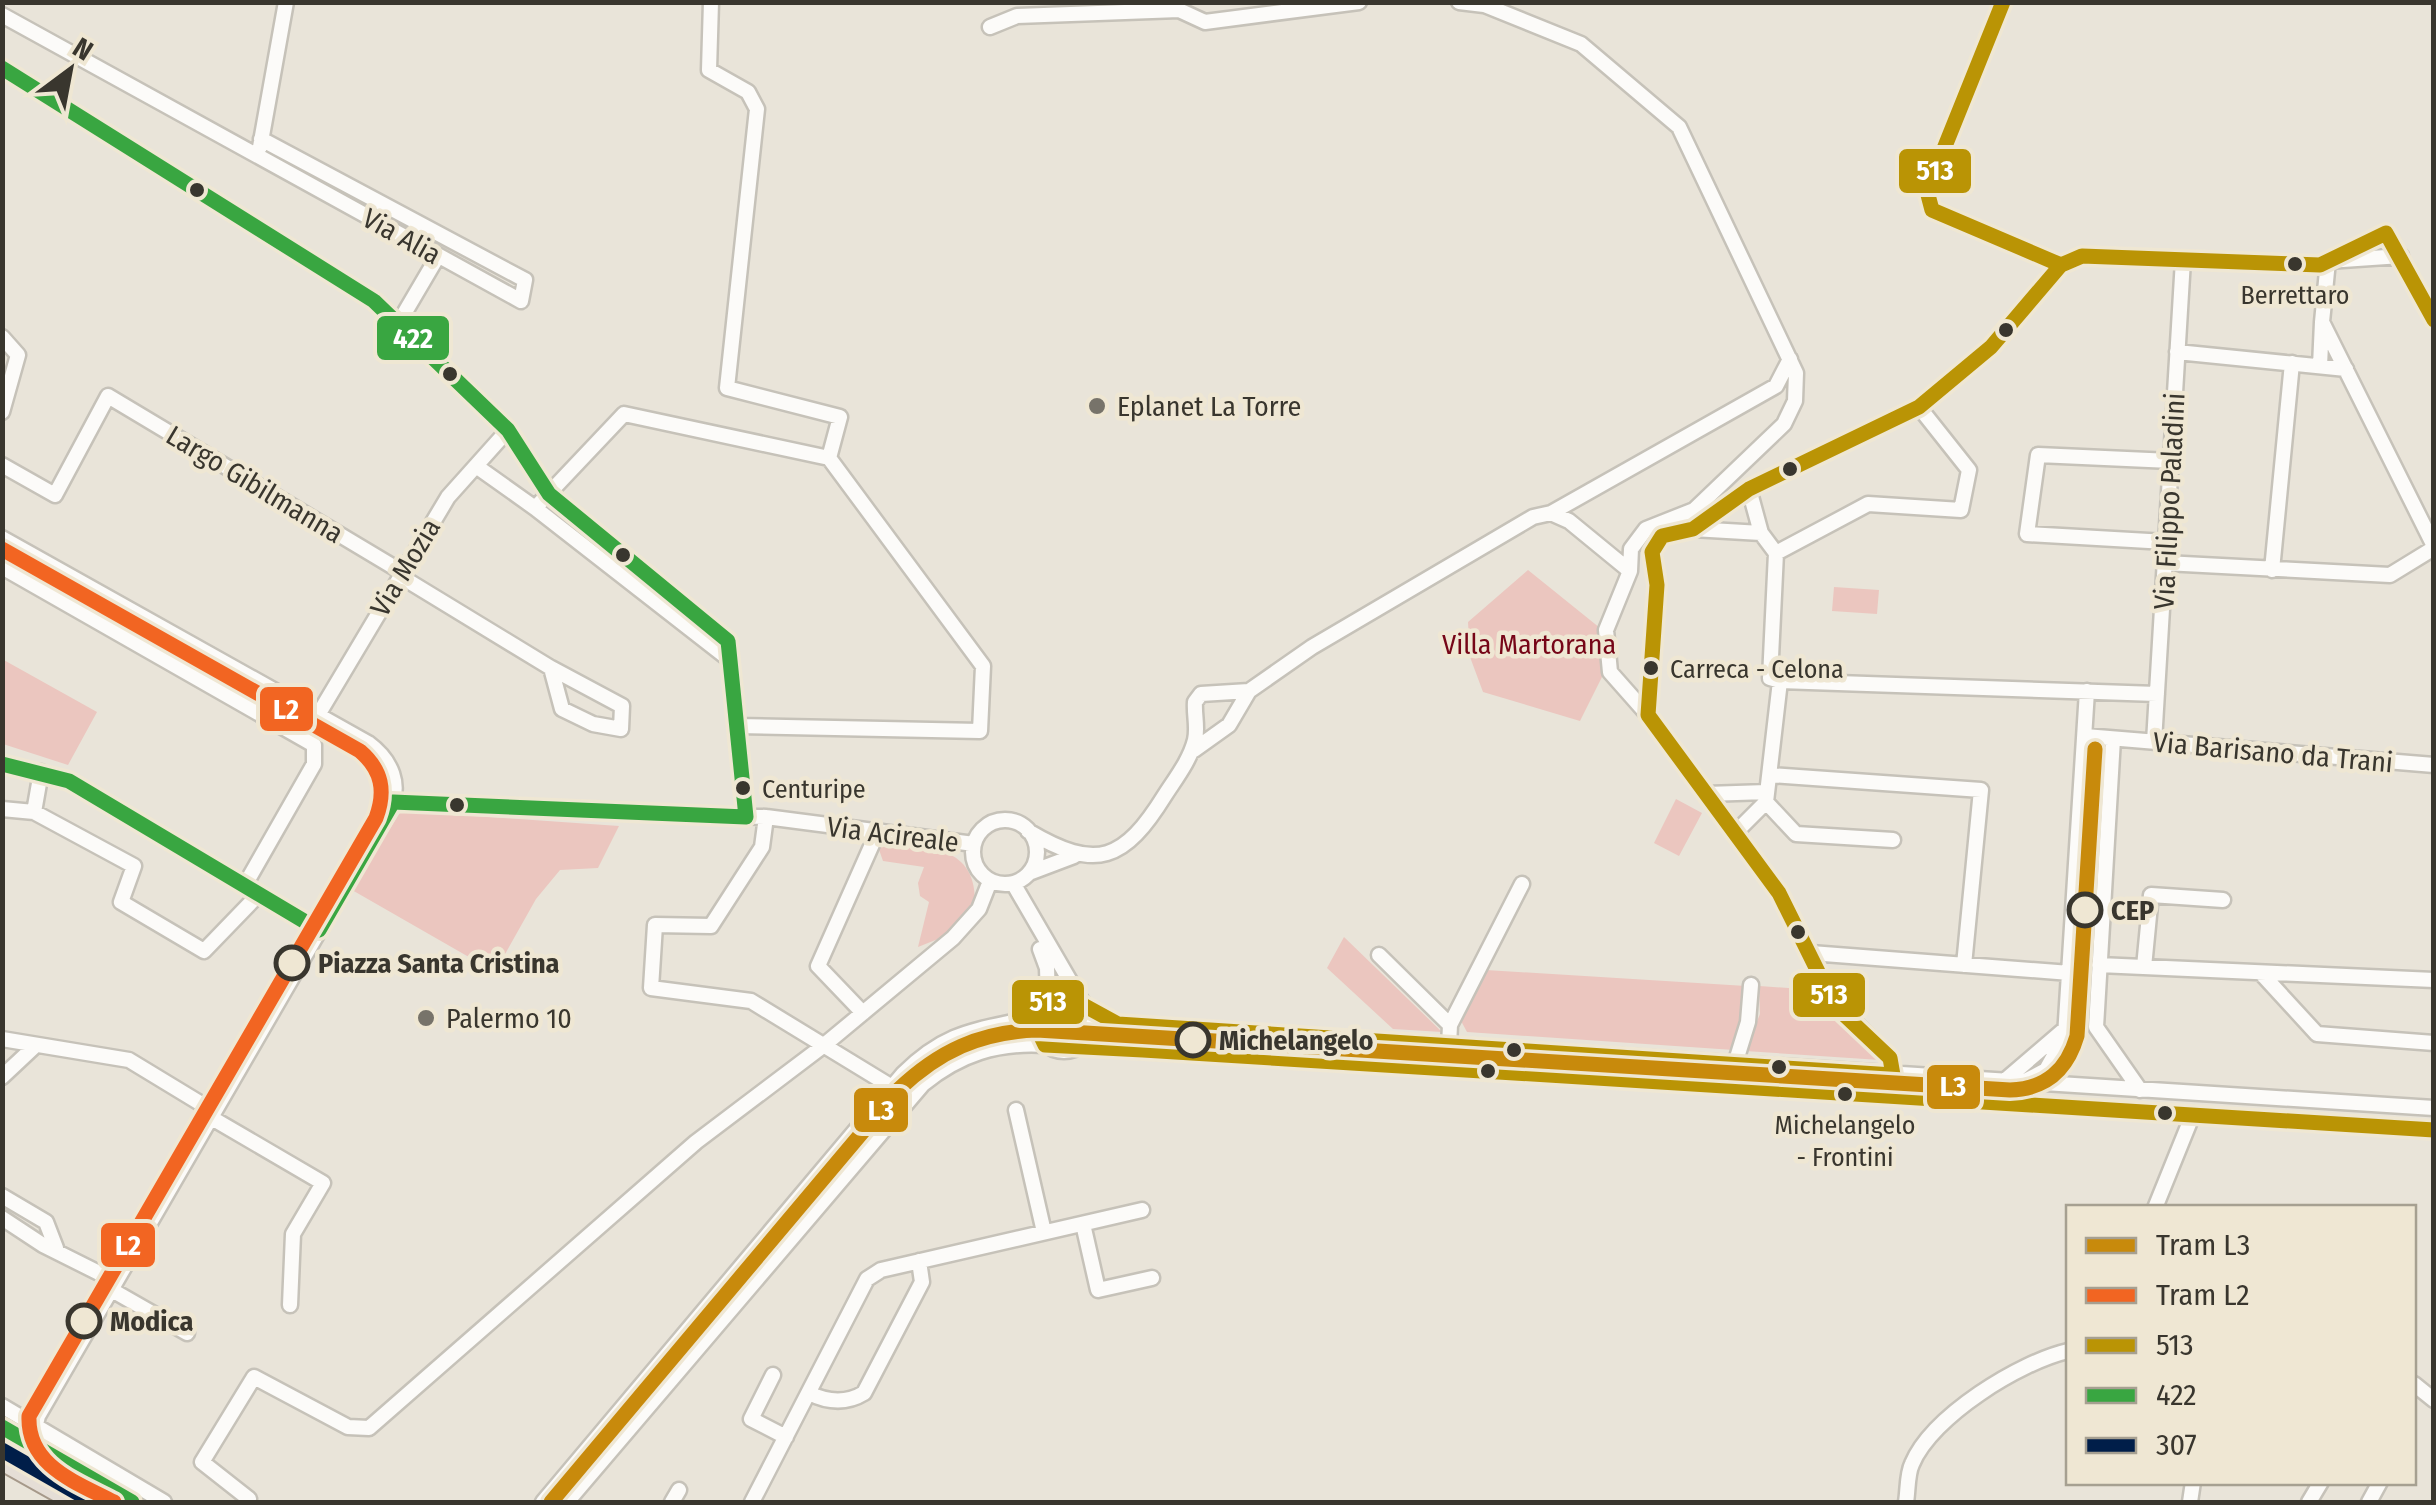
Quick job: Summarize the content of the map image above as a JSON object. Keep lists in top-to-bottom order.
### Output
{
  "streets": {
    "street": [
      "Via Alia",
      "Largo Gibilmanna",
      "Via Filippo Paladini",
      "Via Mozia",
      "Via Barisano da Trani",
      "Via Acireale"
    ]
  },
  "crossings": [
    ["Largo Gibilmanna", "Via Mozia"],
    ["Via Filippo Paladini", "Via Barisano da Trani"]
  ],
  "parks": ["Villa Martorana"],
  "places": [
    "Berrettaro",
    "Eplanet La Torre",
    "Carreca - Celona",
    "Centuripe",
    "CEP",
    "Piazza Santa Cristina",
    "Palermo 10",
    "Michelangelo",
    "Michelangelo - Frontini",
    "Modica"
  ],
  "lines": [
    "transit line 513",
    "transit line 422",
    "tram line L2",
    "tram line L3",
    "transit line 307"
  ],
  "legend": [
    "Tram L3",
    "Tram L2",
    "513",
    "422",
    "307"
  ],
  "north": "top right"
}
